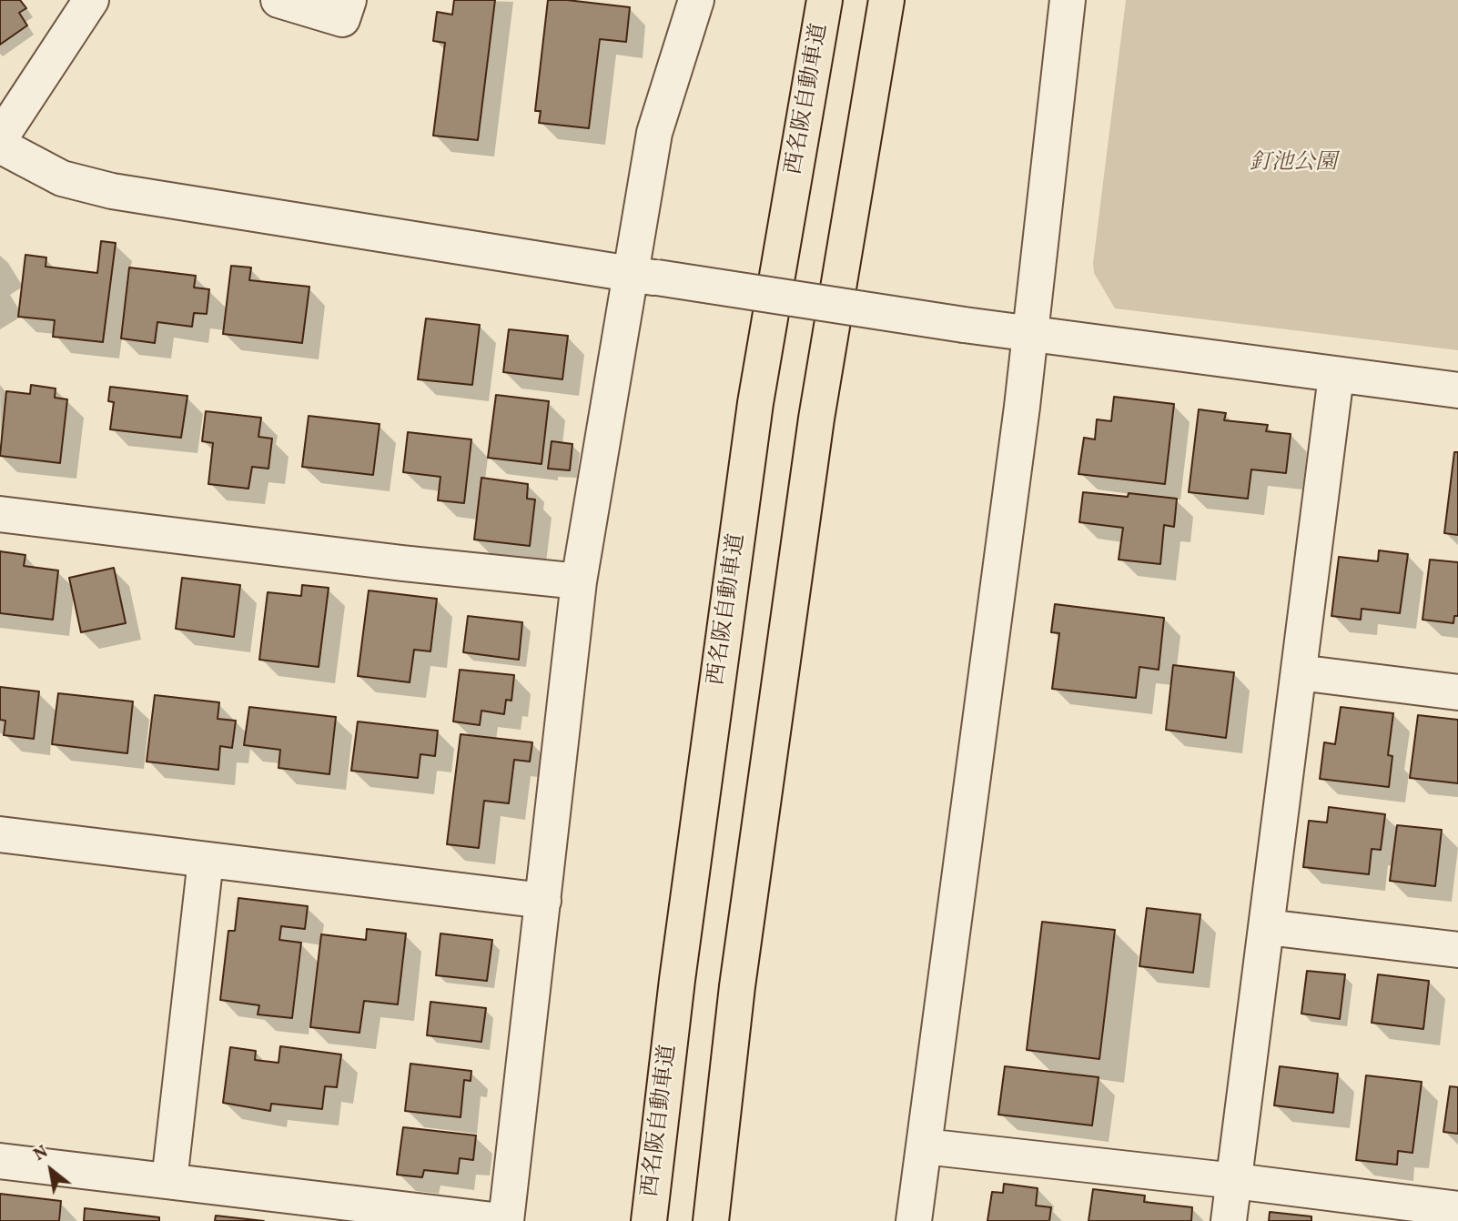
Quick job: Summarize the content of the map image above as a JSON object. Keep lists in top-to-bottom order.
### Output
{
  "streets": {
    "highway": ["西名阪自動車道"]
  },
  "parks": ["釘池公園"],
  "north": "top left"
}
